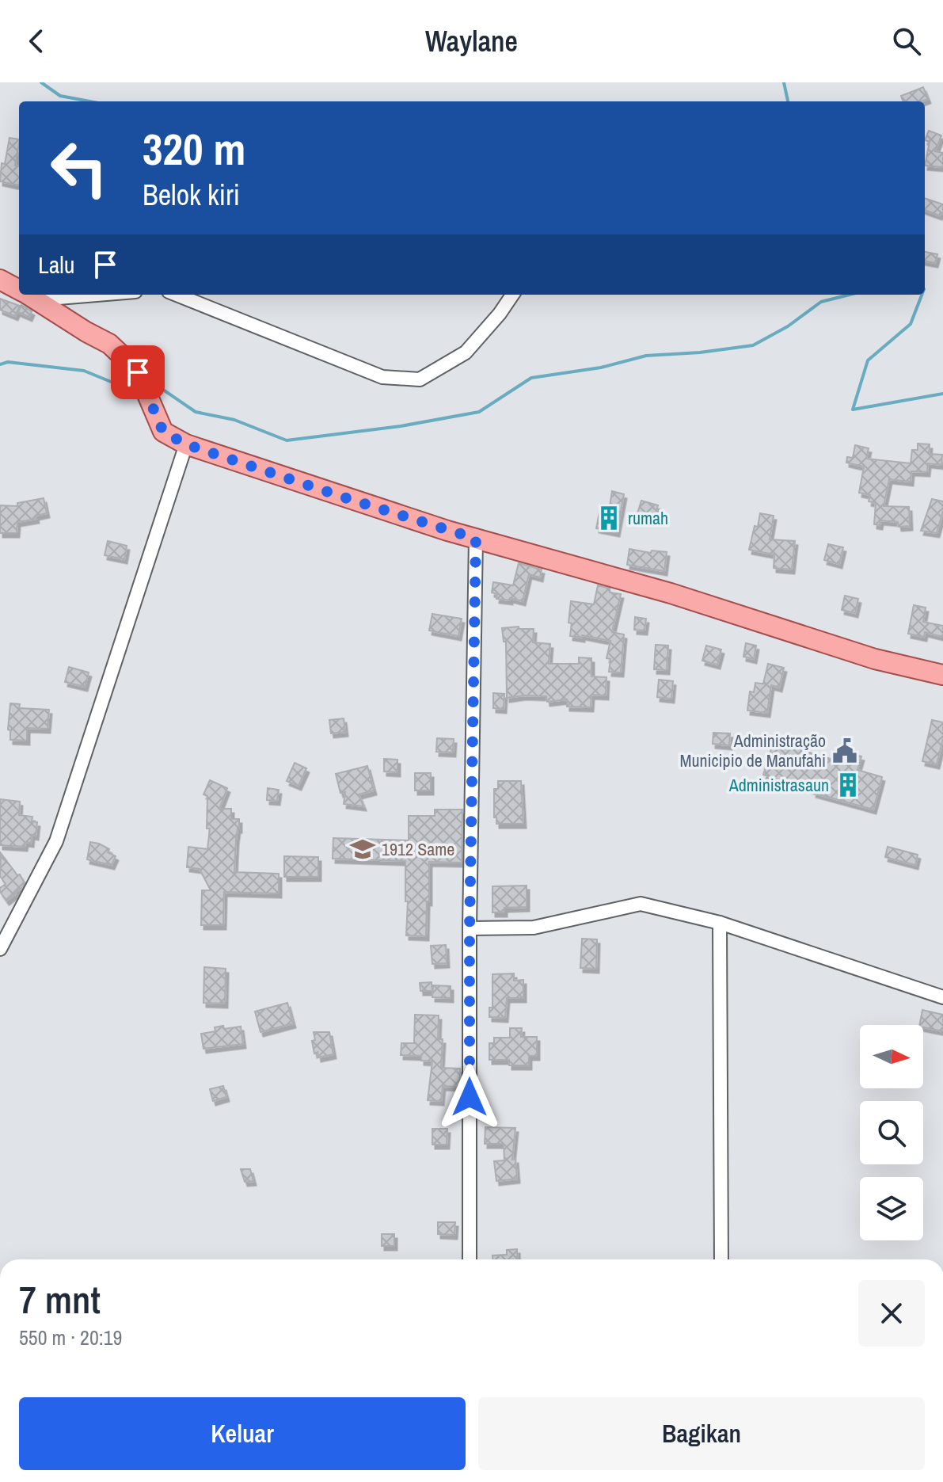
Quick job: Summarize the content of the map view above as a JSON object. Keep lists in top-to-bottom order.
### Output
{
  "places": {
    "building": ["rumah", "Administrasaun"],
    "public building": ["Administração Municipio de Manufahi"],
    "school or university": ["1912 Same"]
  },
  "north": "right",
  "page": {
    "header": "Waylane",
    "turn": ["320 m", "Belok kiri"],
    "then": "Lalu",
    "heading": ["7 mnt", "550 m · 20:19"],
    "buttons": ["Keluar", "Bagikan"]
  }
}
